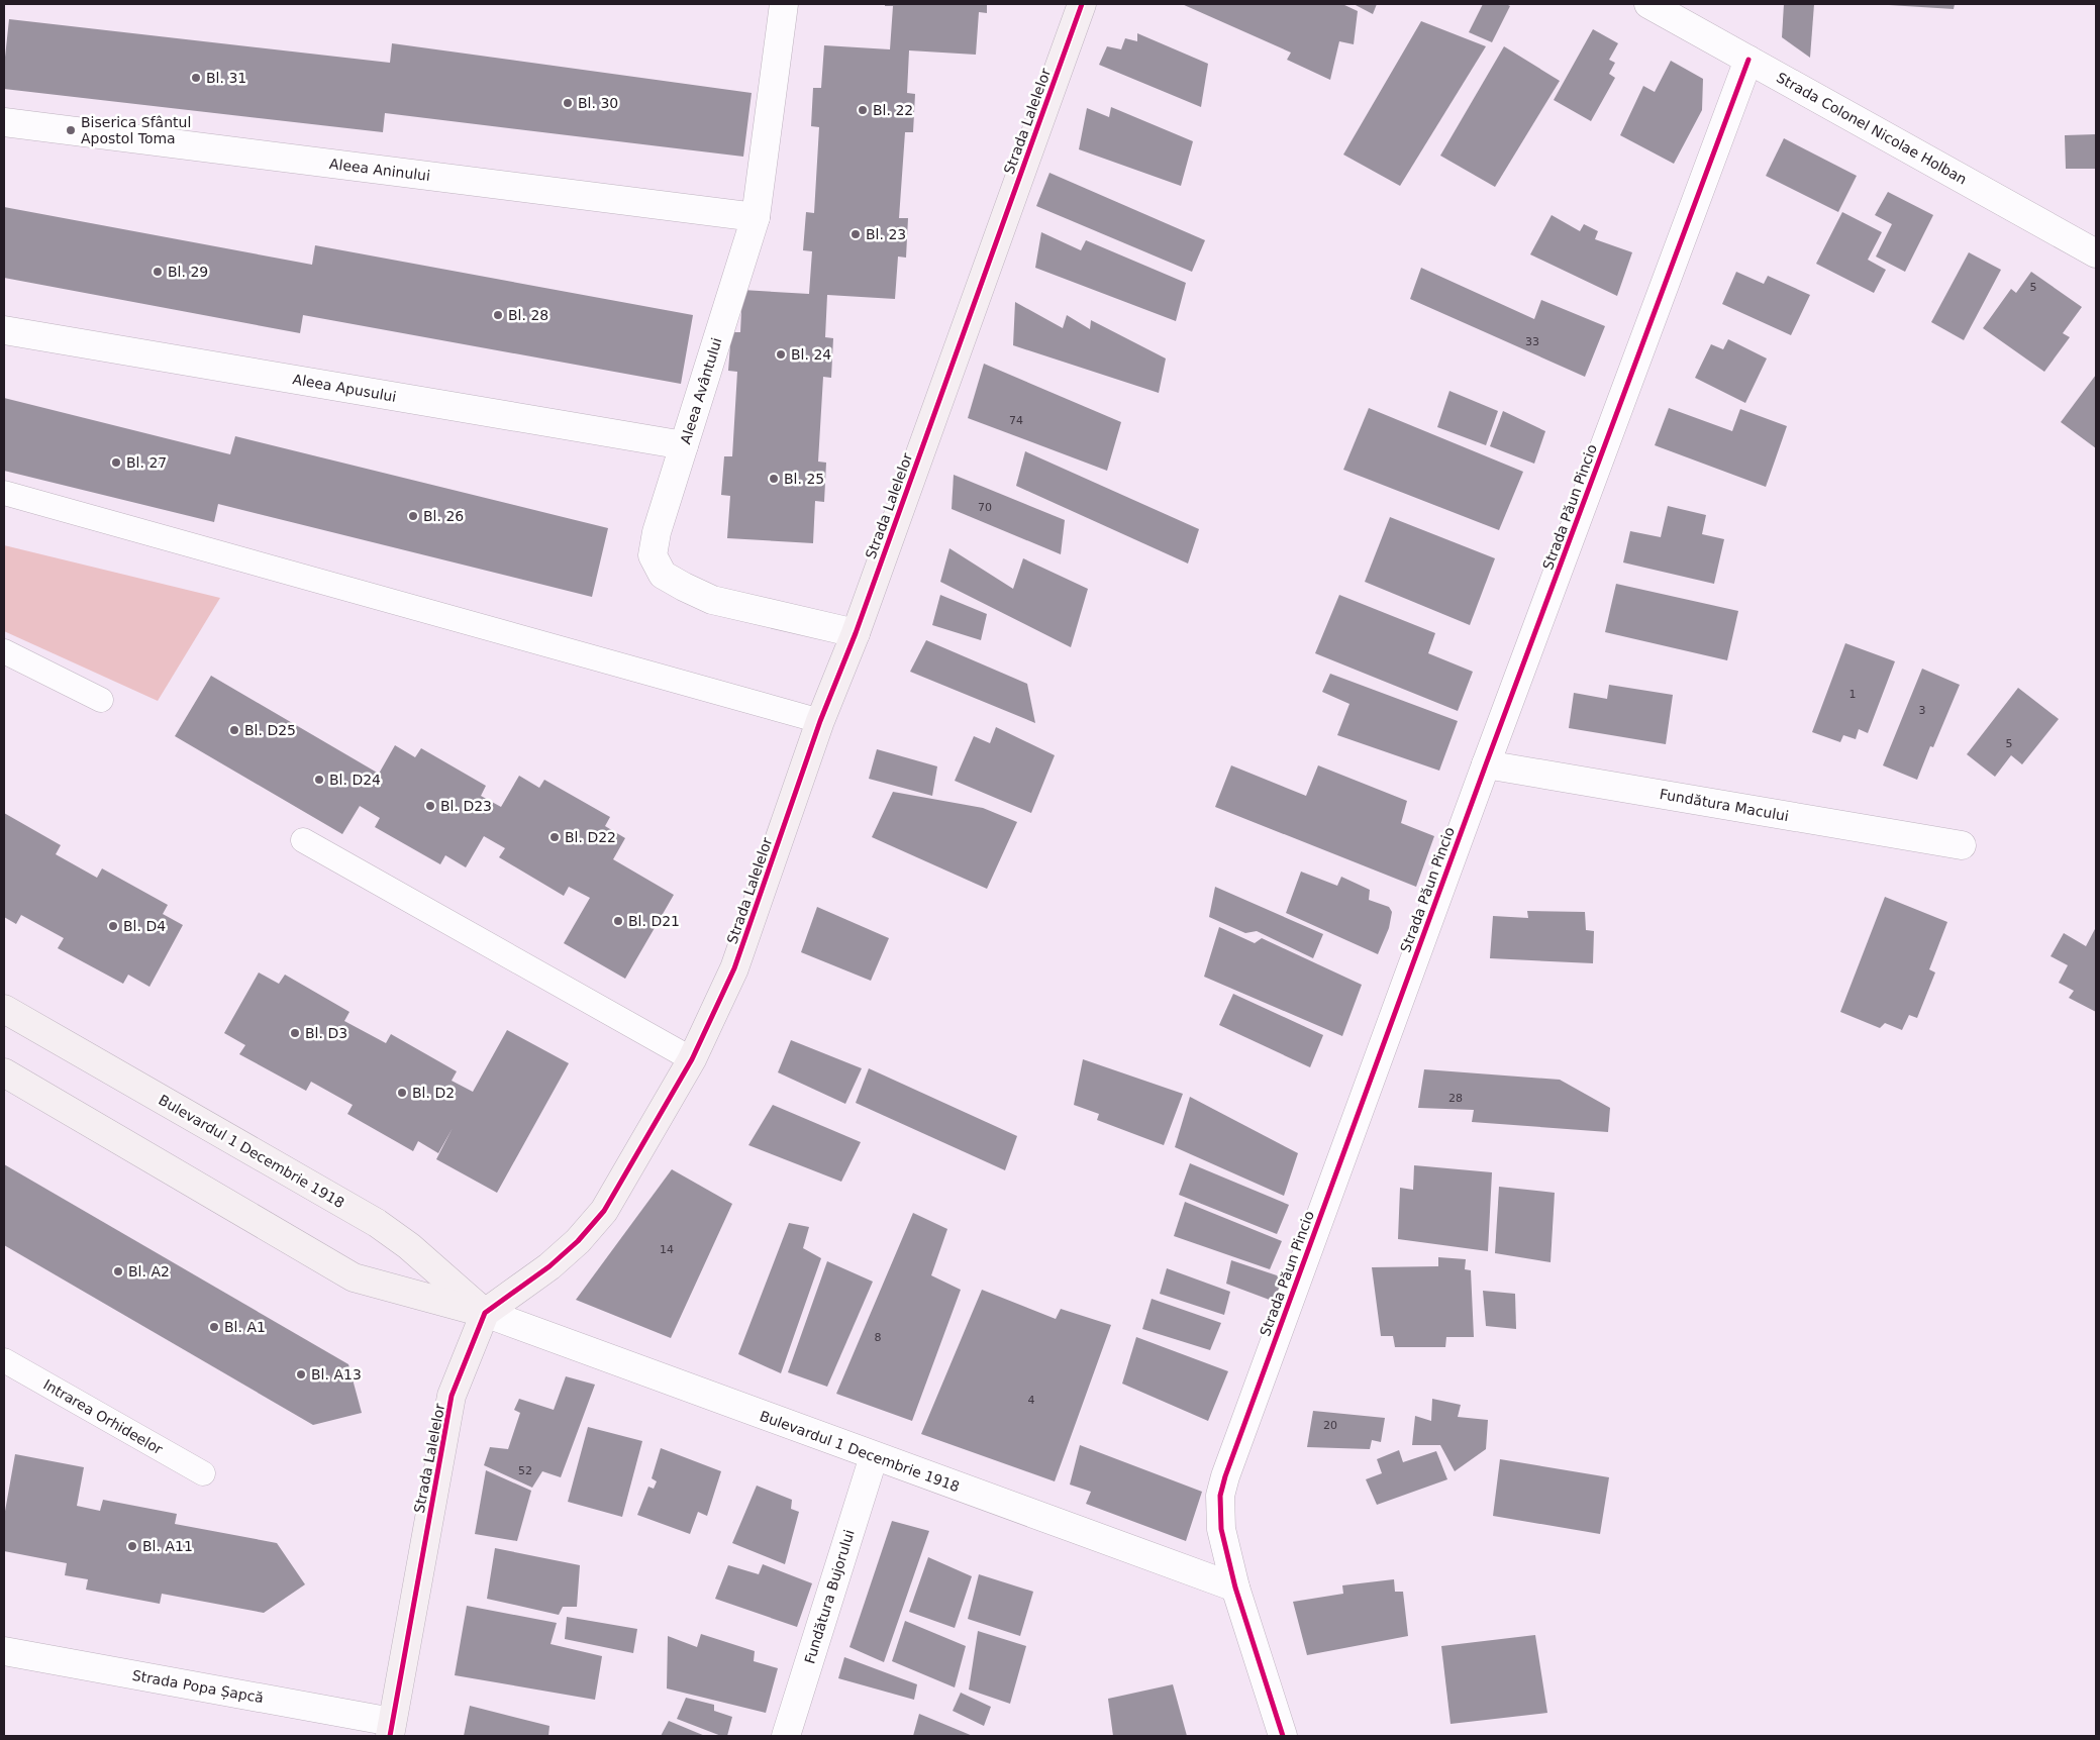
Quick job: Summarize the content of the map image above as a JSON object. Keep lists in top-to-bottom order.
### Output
{
  "streets": {
    "street": [
      "Strada Lalelelor",
      "Strada Colonel Nicolae Holban",
      "Aleea Aninului",
      "Aleea Apusului",
      "Aleea Avântului",
      "Strada Păun Pincio",
      "Fundătura Macului",
      "Bulevardul 1 Decembrie 1918",
      "Fundătura Bujorului",
      "Strada Popa Șapcă"
    ],
    "lane": ["Intrarea Orhideelor"]
  },
  "crossings": [
    ["Strada Lalelelor", "Aleea Avântului"],
    ["Strada Lalelelor", "Bulevardul 1 Decembrie 1918"],
    ["Strada Lalelelor", "Strada Popa Șapcă"],
    ["Strada Colonel Nicolae Holban", "Strada Păun Pincio"],
    ["Aleea Aninului", "Aleea Avântului"],
    ["Aleea Apusului", "Aleea Avântului"],
    ["Strada Păun Pincio", "Fundătura Macului"],
    ["Strada Păun Pincio", "Bulevardul 1 Decembrie 1918"],
    ["Bulevardul 1 Decembrie 1918", "Fundătura Bujorului"]
  ],
  "places": [
    "Bl. 31",
    "Bl. 30",
    "Bl. 22",
    "Biserica Sfântul Apostol Toma",
    "Bl. 23",
    "Bl. 29",
    "Bl. 28",
    "Bl. 24",
    "Bl. 27",
    "Bl. 25",
    "Bl. 26",
    "Bl. D25",
    "Bl. D24",
    "Bl. D23",
    "Bl. D22",
    "Bl. D21",
    "Bl. D4",
    "Bl. D3",
    "Bl. D2",
    "Bl. A2",
    "Bl. A1",
    "Bl. A13",
    "Bl. A11"
  ],
  "house_numbers": [
    "5",
    "33",
    "74",
    "70",
    "1",
    "3",
    "5",
    "28",
    "14",
    "8",
    "4",
    "20",
    "52"
  ]
}
